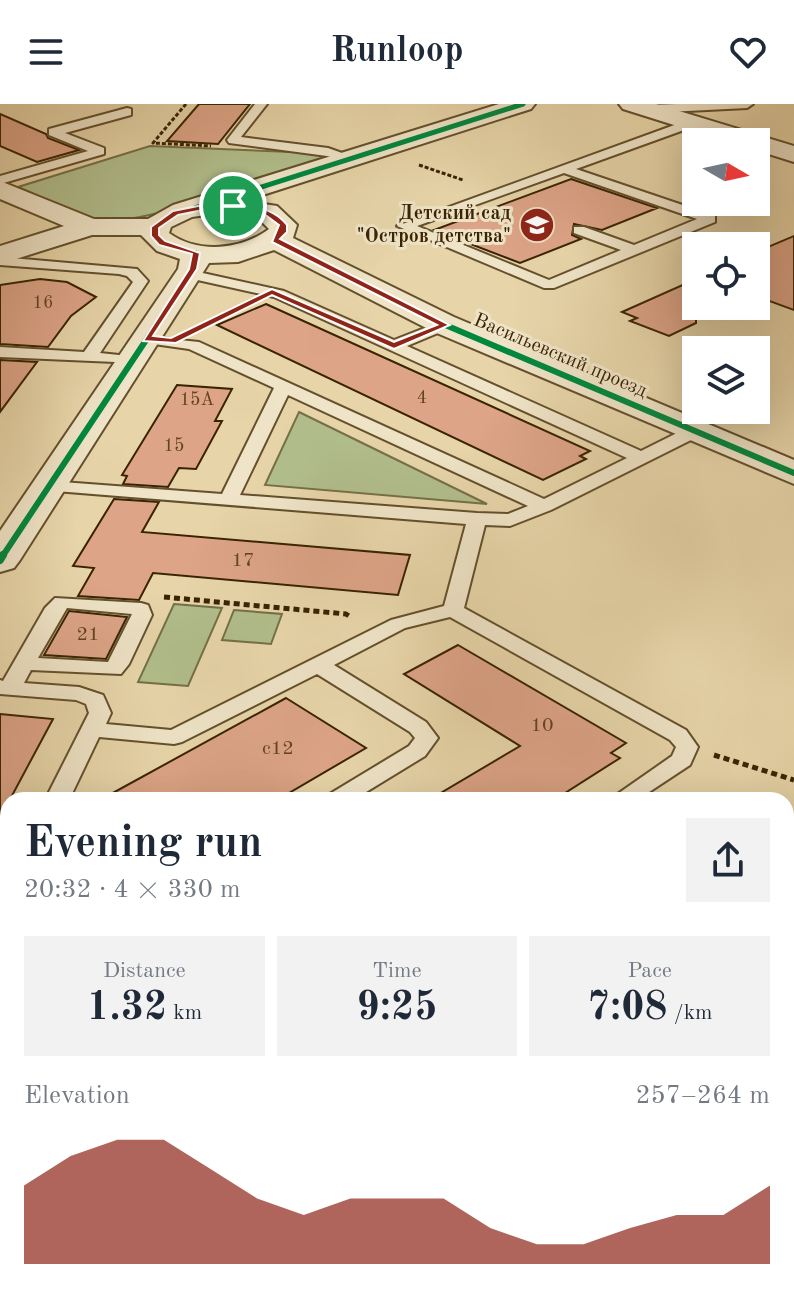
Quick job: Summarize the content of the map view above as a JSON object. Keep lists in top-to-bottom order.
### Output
{
  "streets": {
    "street": ["Васильевский проезд"]
  },
  "places": {
    "school or university": ["Детский сад \"Остров детства\""]
  },
  "house_numbers": [
    "16",
    "4",
    "15А",
    "15",
    "17",
    "21",
    "10",
    "с12"
  ],
  "north": "right",
  "page": {
    "header": "Runloop",
    "heading": ["Evening run", "20:32 · 4 × 330 m"],
    "stats": [
      ["Distance", "1.32 km"],
      ["Time", "9:25"],
      ["Pace", "7:08 /km"]
    ],
    "chart": ["Elevation", "257–264 m"]
  }
}
